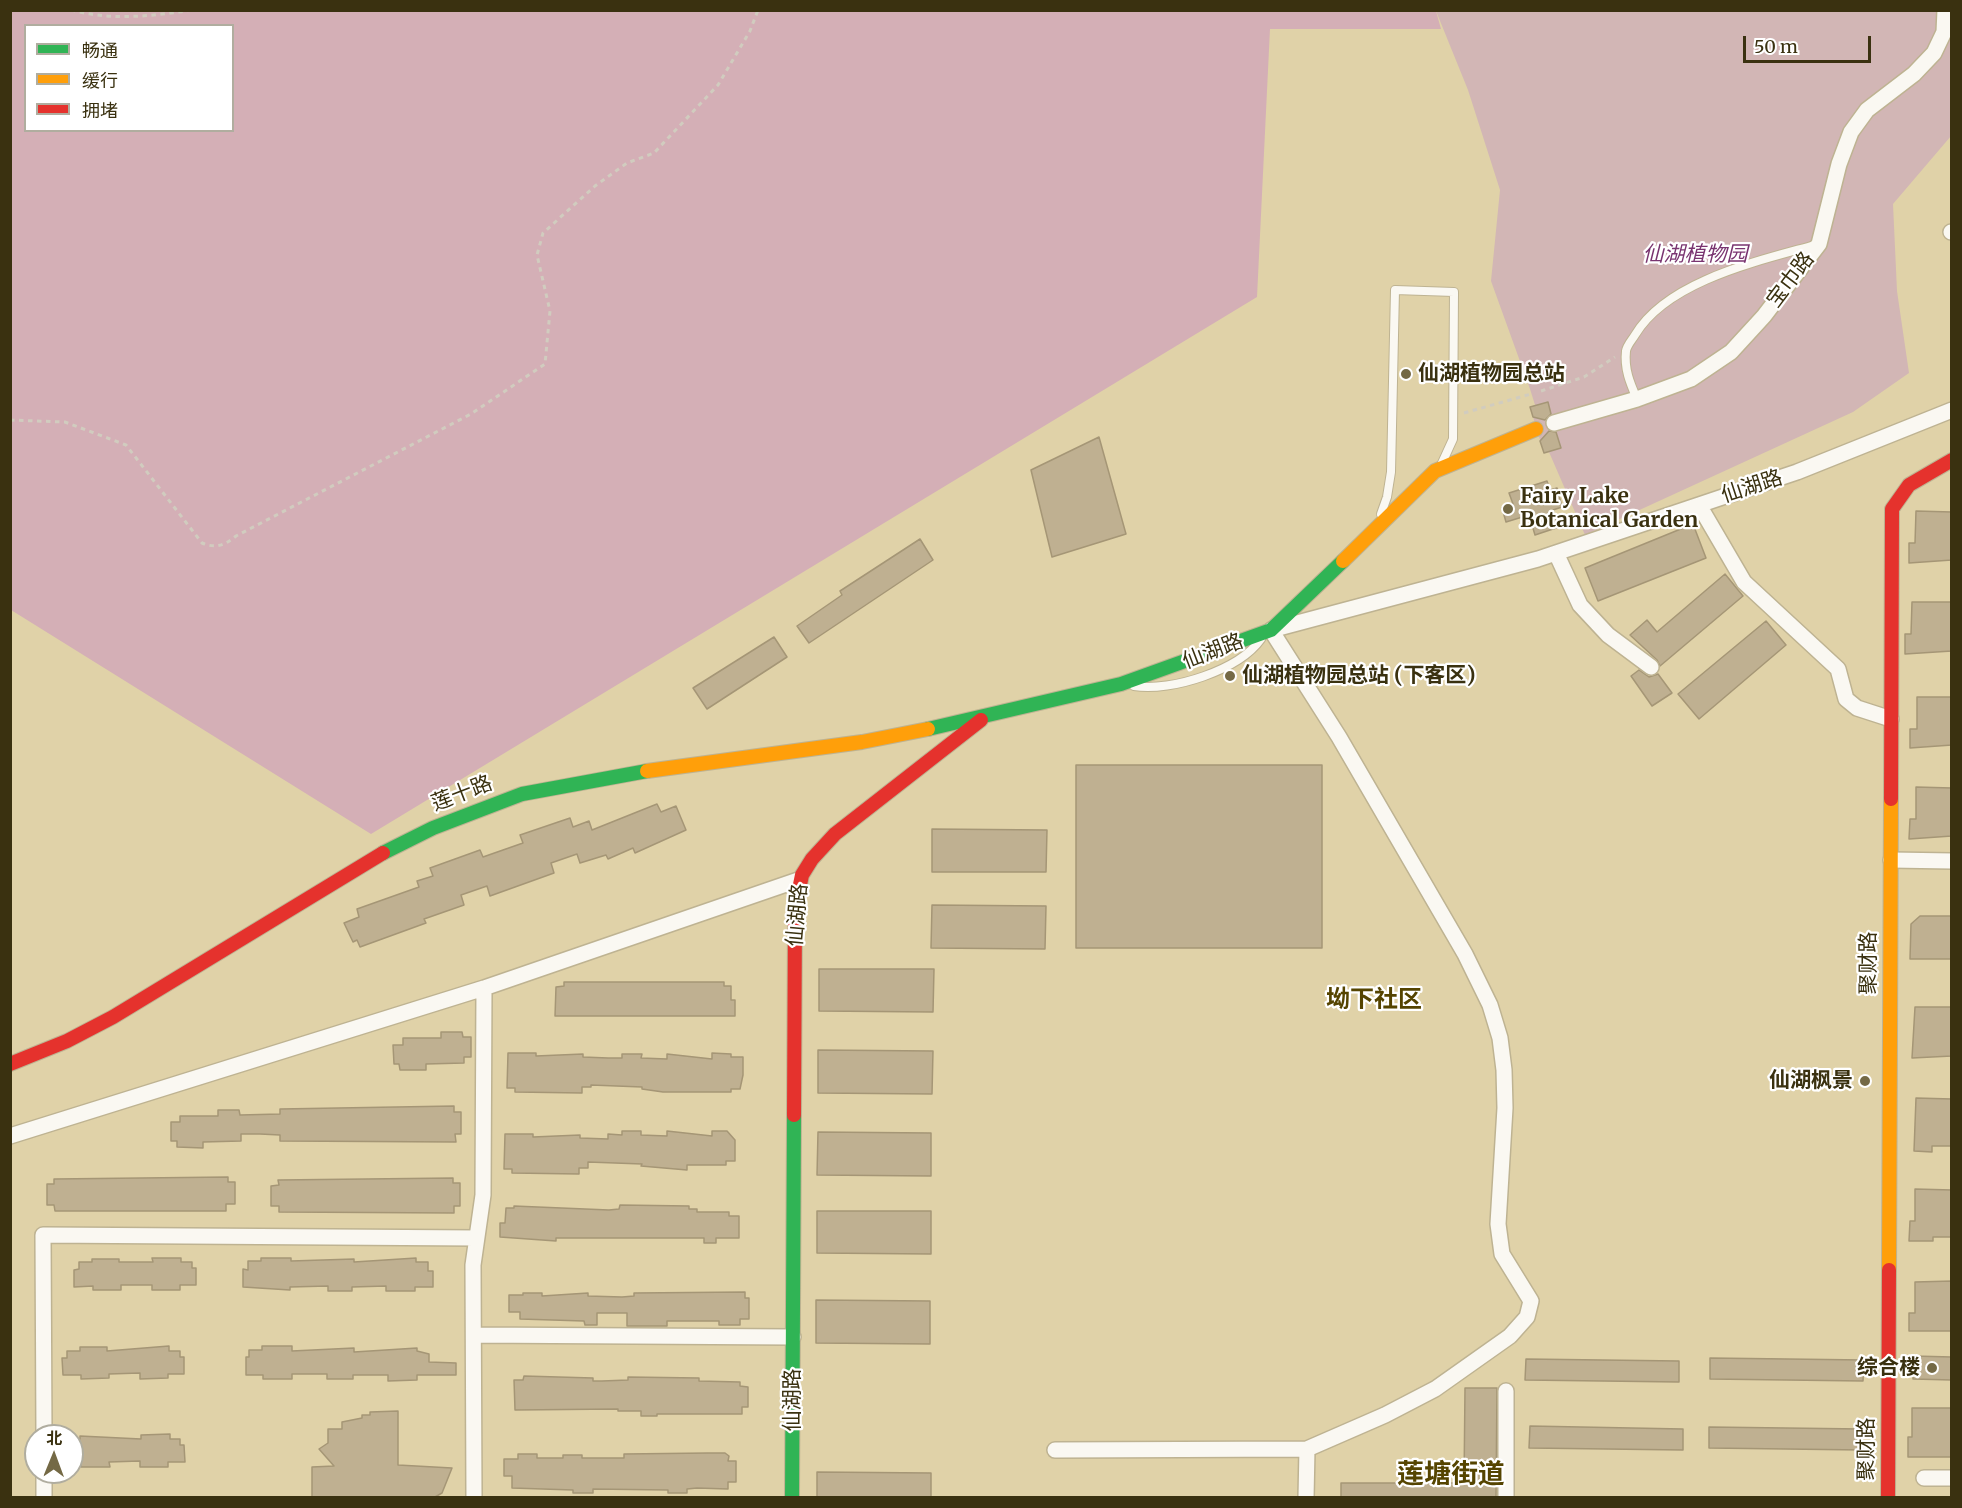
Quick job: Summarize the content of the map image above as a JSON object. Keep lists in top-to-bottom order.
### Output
{
  "streets": {
    "street": [
      "宝巾路",
      "仙湖路",
      "莲十路",
      "聚财路"
    ]
  },
  "crossings": [
    ["仙湖路", "莲十路"]
  ],
  "districts": ["坳下社区", "莲塘街道"],
  "parks": ["仙湖植物园"],
  "places": [
    "仙湖植物园总站",
    "Fairy Lake Botanical Garden",
    "仙湖植物园总站 (下客区)",
    "仙湖枫景",
    "综合楼"
  ],
  "legend": ["畅通", "缓行", "拥堵"],
  "scale_bar": "50 m",
  "north": "top"
}
